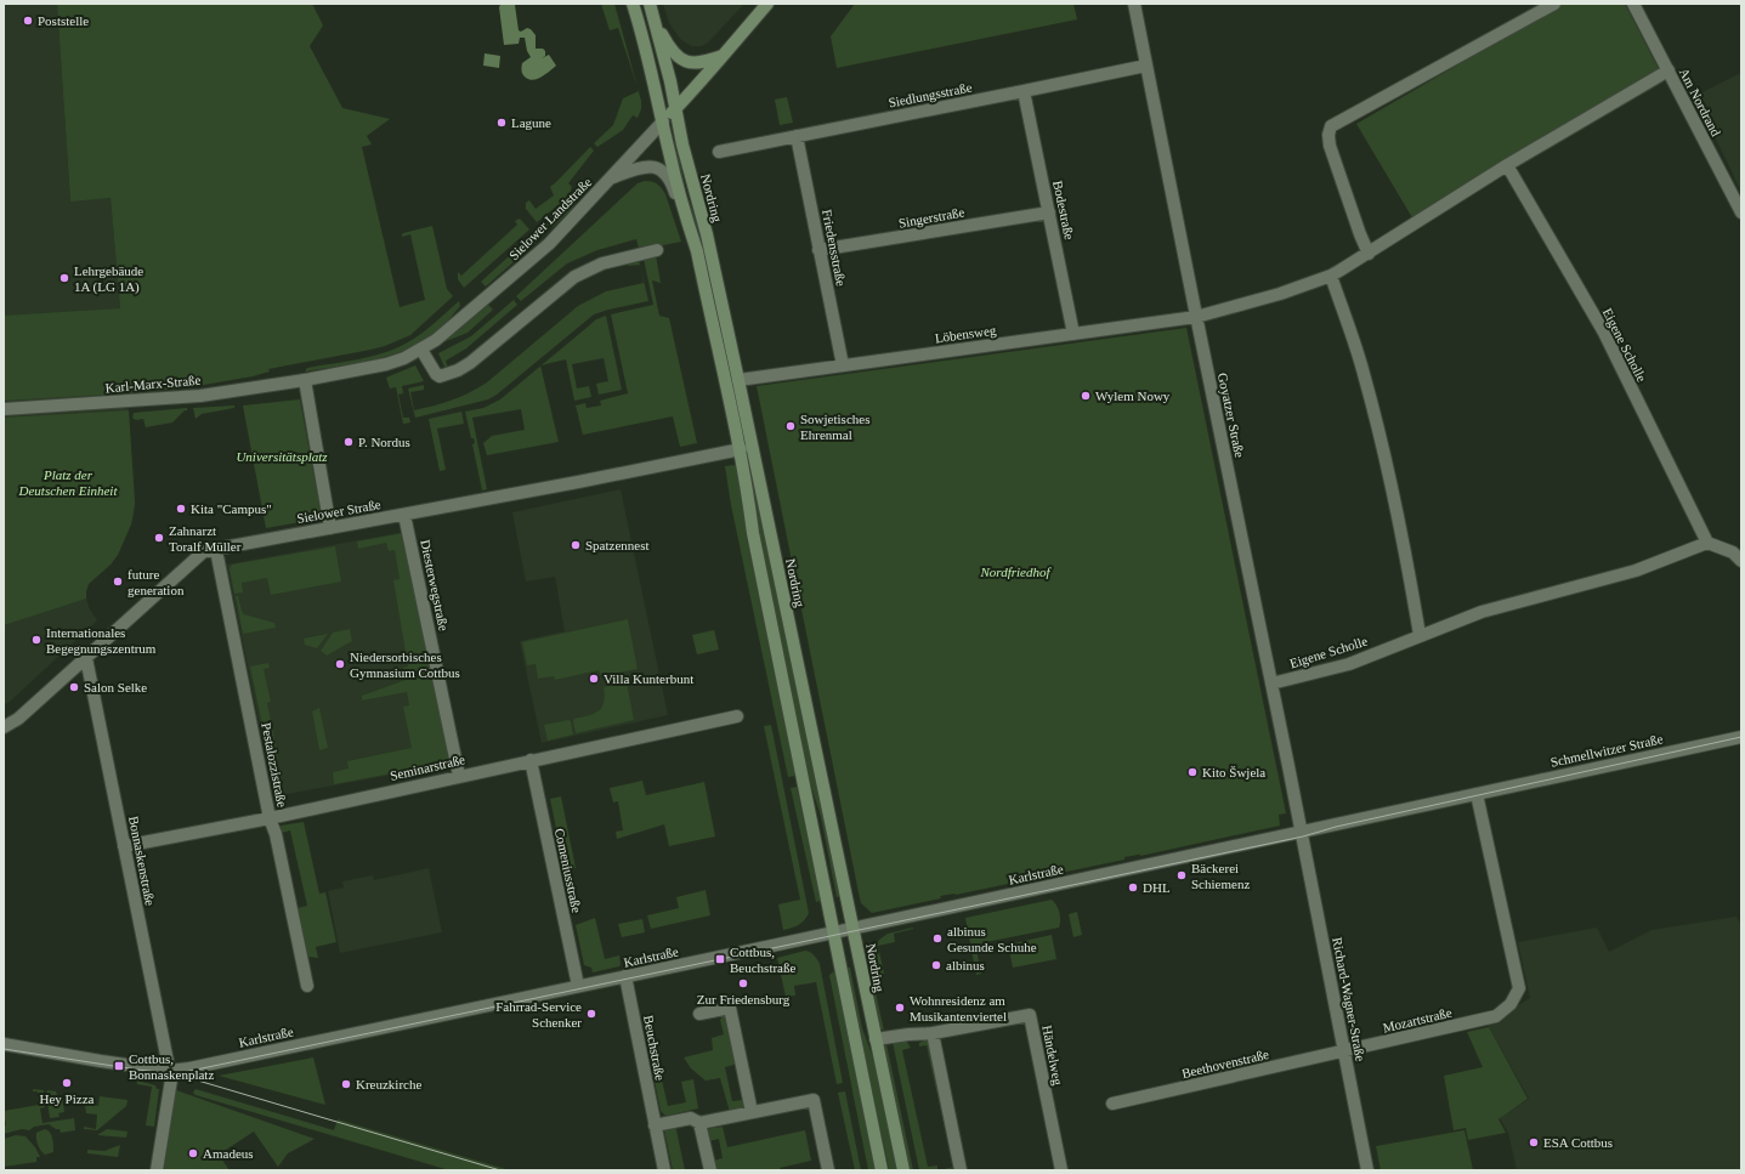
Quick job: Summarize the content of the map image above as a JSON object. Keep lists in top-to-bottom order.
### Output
{
  "streets": {
    "main road": ["Nordring", "Sielower Landstraße"],
    "street": [
      "Siedlungsstraße",
      "Am Nordrand",
      "Bodestraße",
      "Singerstraße",
      "Friedensstraße",
      "Löbensweg",
      "Eigene Scholle",
      "Karl-Marx-Straße",
      "Goyatzer Straße",
      "Sielower Straße",
      "Diesterwegstraße",
      "Schmellwitzer Straße",
      "Pestalozzistraße",
      "Seminarstraße",
      "Bonnaskenstraße",
      "Comeniusstraße",
      "Karlstraße",
      "Richard-Wagner-Straße",
      "Mozartstraße",
      "Beuchstraße",
      "Händelweg",
      "Beethovenstraße"
    ]
  },
  "crossings": [
    ["Siedlungsstraße", "Bodestraße"],
    ["Siedlungsstraße", "Friedensstraße"],
    ["Siedlungsstraße", "Goyatzer Straße"],
    ["Nordring", "Sielower Landstraße"],
    ["Nordring", "Löbensweg"],
    ["Nordring", "Karlstraße"],
    ["Nordring", "Händelweg"],
    ["Bodestraße", "Singerstraße"],
    ["Bodestraße", "Löbensweg"],
    ["Singerstraße", "Friedensstraße"],
    ["Sielower Landstraße", "Karl-Marx-Straße"],
    ["Friedensstraße", "Löbensweg"],
    ["Löbensweg", "Goyatzer Straße"],
    ["Eigene Scholle", "Goyatzer Straße"],
    ["Goyatzer Straße", "Schmellwitzer Straße"],
    ["Goyatzer Straße", "Karlstraße"],
    ["Goyatzer Straße", "Richard-Wagner-Straße"],
    ["Sielower Straße", "Diesterwegstraße"],
    ["Sielower Straße", "Pestalozzistraße"],
    ["Sielower Straße", "Bonnaskenstraße"],
    ["Diesterwegstraße", "Seminarstraße"],
    ["Schmellwitzer Straße", "Karlstraße"],
    ["Schmellwitzer Straße", "Richard-Wagner-Straße"],
    ["Schmellwitzer Straße", "Mozartstraße"],
    ["Pestalozzistraße", "Seminarstraße"],
    ["Seminarstraße", "Bonnaskenstraße"],
    ["Seminarstraße", "Comeniusstraße"],
    ["Bonnaskenstraße", "Karlstraße"],
    ["Comeniusstraße", "Karlstraße"],
    ["Karlstraße", "Richard-Wagner-Straße"],
    ["Karlstraße", "Beuchstraße"],
    ["Richard-Wagner-Straße", "Mozartstraße"],
    ["Richard-Wagner-Straße", "Beethovenstraße"],
    ["Mozartstraße", "Beethovenstraße"]
  ],
  "parks": ["Universitätsplatz", "Platz der Deutschen Einheit", "Nordfriedhof"],
  "places": {
    "other": [
      "Poststelle",
      "Lagune",
      "Lehrgebäude 1A (LG 1A)",
      "Wylem Nowy",
      "Sowjetisches Ehrenmal",
      "P. Nordus",
      "Kita \"Campus\"",
      "Zahnarzt Toralf Müller",
      "Spatzennest",
      "future generation",
      "Internationales Begegnungszentrum",
      "Niedersorbisches Gymnasium Cottbus",
      "Villa Kunterbunt",
      "Salon Selke",
      "Kito Šwjela",
      "Bäckerei Schiemenz",
      "DHL",
      "albinus Gesunde Schuhe",
      "albinus",
      "Zur Friedensburg",
      "Wohnresidenz am Musikantenviertel",
      "Fahrrad-Service Schenker",
      "Hey Pizza",
      "Kreuzkirche",
      "ESA Cottbus",
      "Amadeus"
    ],
    "transit": ["Cottbus, Beuchstraße", "Cottbus, Bonnaskenplatz"]
  }
}
